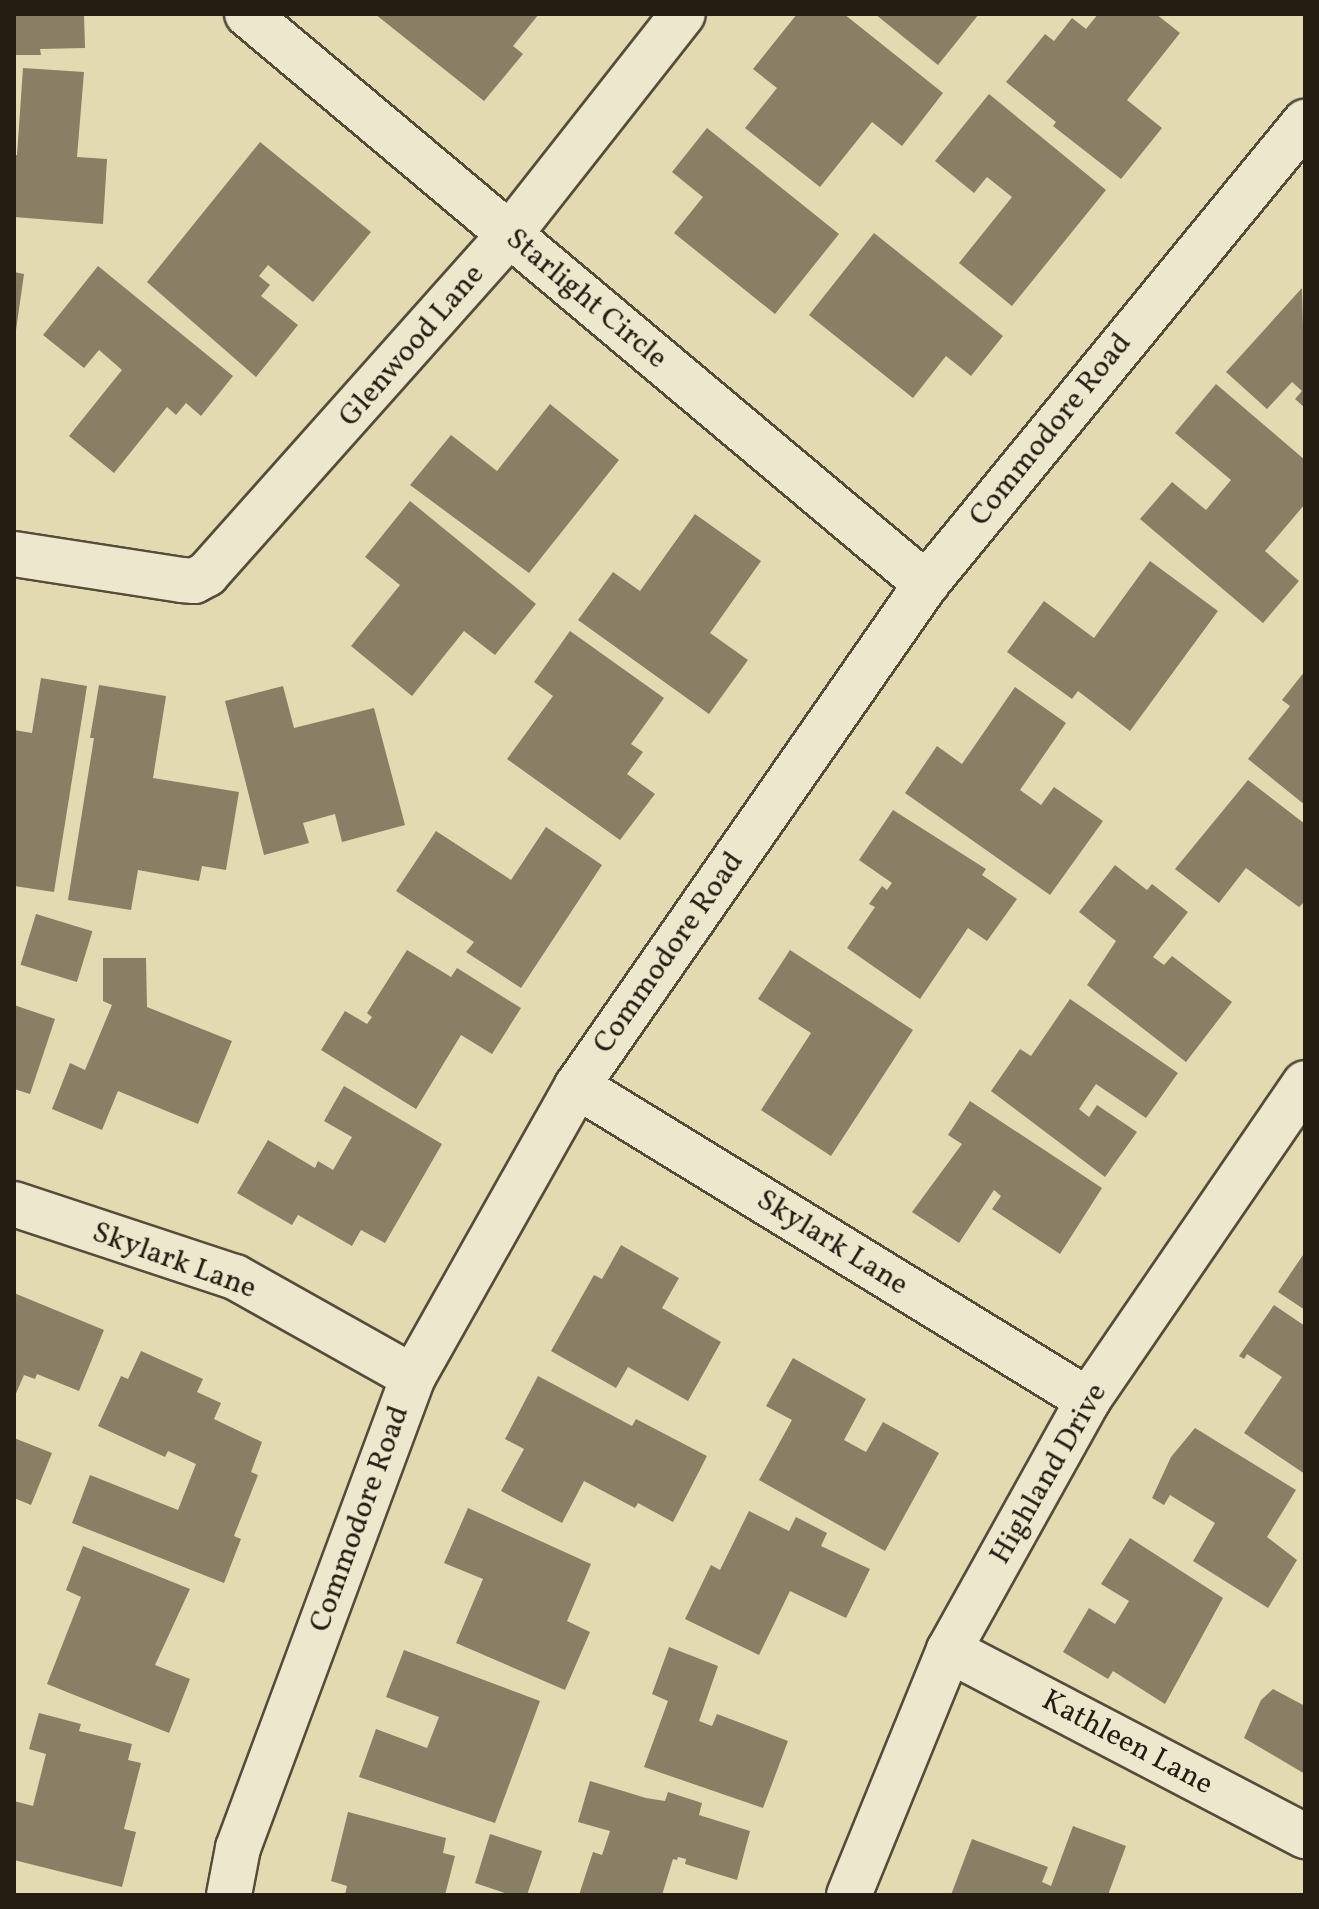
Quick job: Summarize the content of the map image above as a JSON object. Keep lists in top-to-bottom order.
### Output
{
  "streets": {
    "street": [
      "Starlight Circle",
      "Glenwood Lane",
      "Commodore Road",
      "Skylark Lane",
      "Highland Drive",
      "Kathleen Lane"
    ]
  },
  "crossings": [
    ["Starlight Circle", "Glenwood Lane"],
    ["Starlight Circle", "Commodore Road"],
    ["Commodore Road", "Skylark Lane"],
    ["Skylark Lane", "Highland Drive"],
    ["Highland Drive", "Kathleen Lane"]
  ]
}
